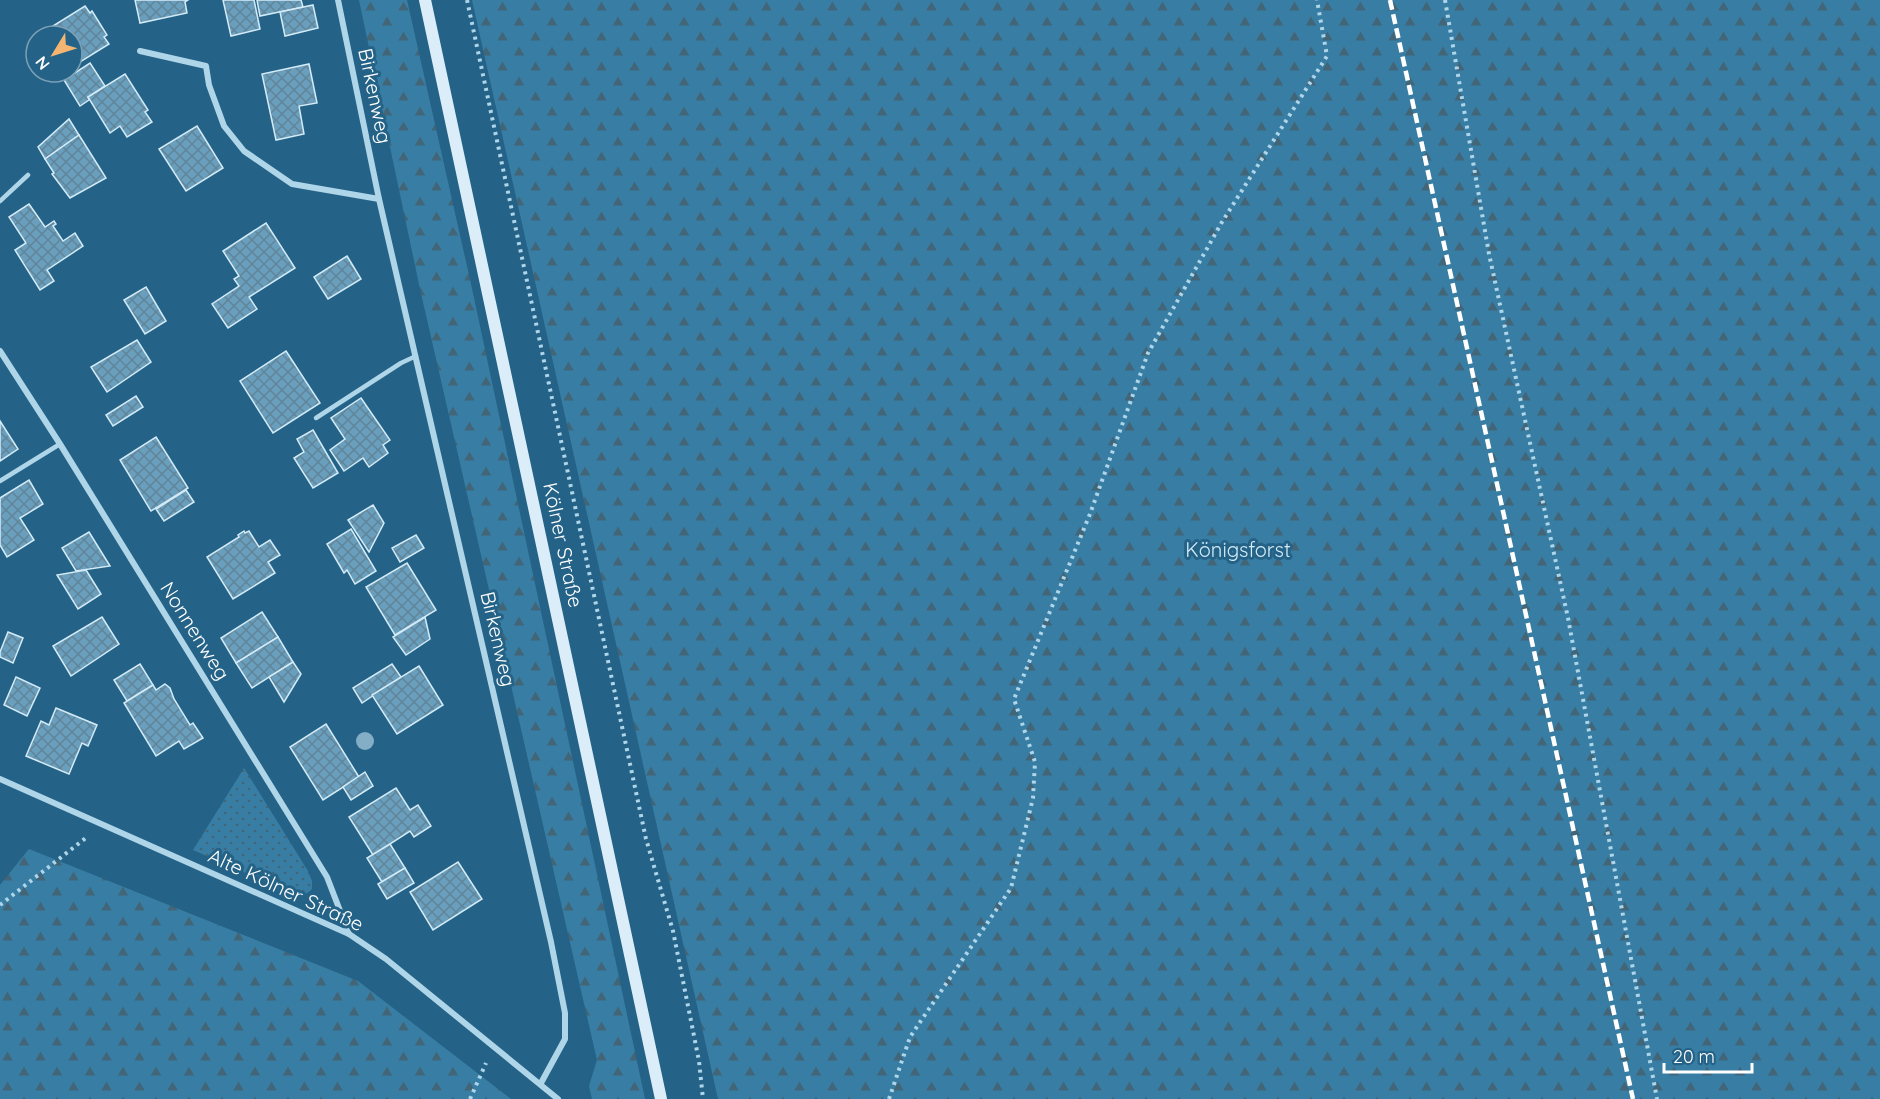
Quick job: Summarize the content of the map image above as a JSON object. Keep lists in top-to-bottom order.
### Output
{
  "streets": {
    "main road": ["Kölner Straße"],
    "street": ["Birkenweg", "Nonnenweg", "Alte Kölner Straße"]
  },
  "crossings": [
    ["Birkenweg", "Alte Kölner Straße"],
    ["Nonnenweg", "Alte Kölner Straße"]
  ],
  "parks": ["Königsforst"],
  "scale_bar": "20 m",
  "north": "bottom left"
}
